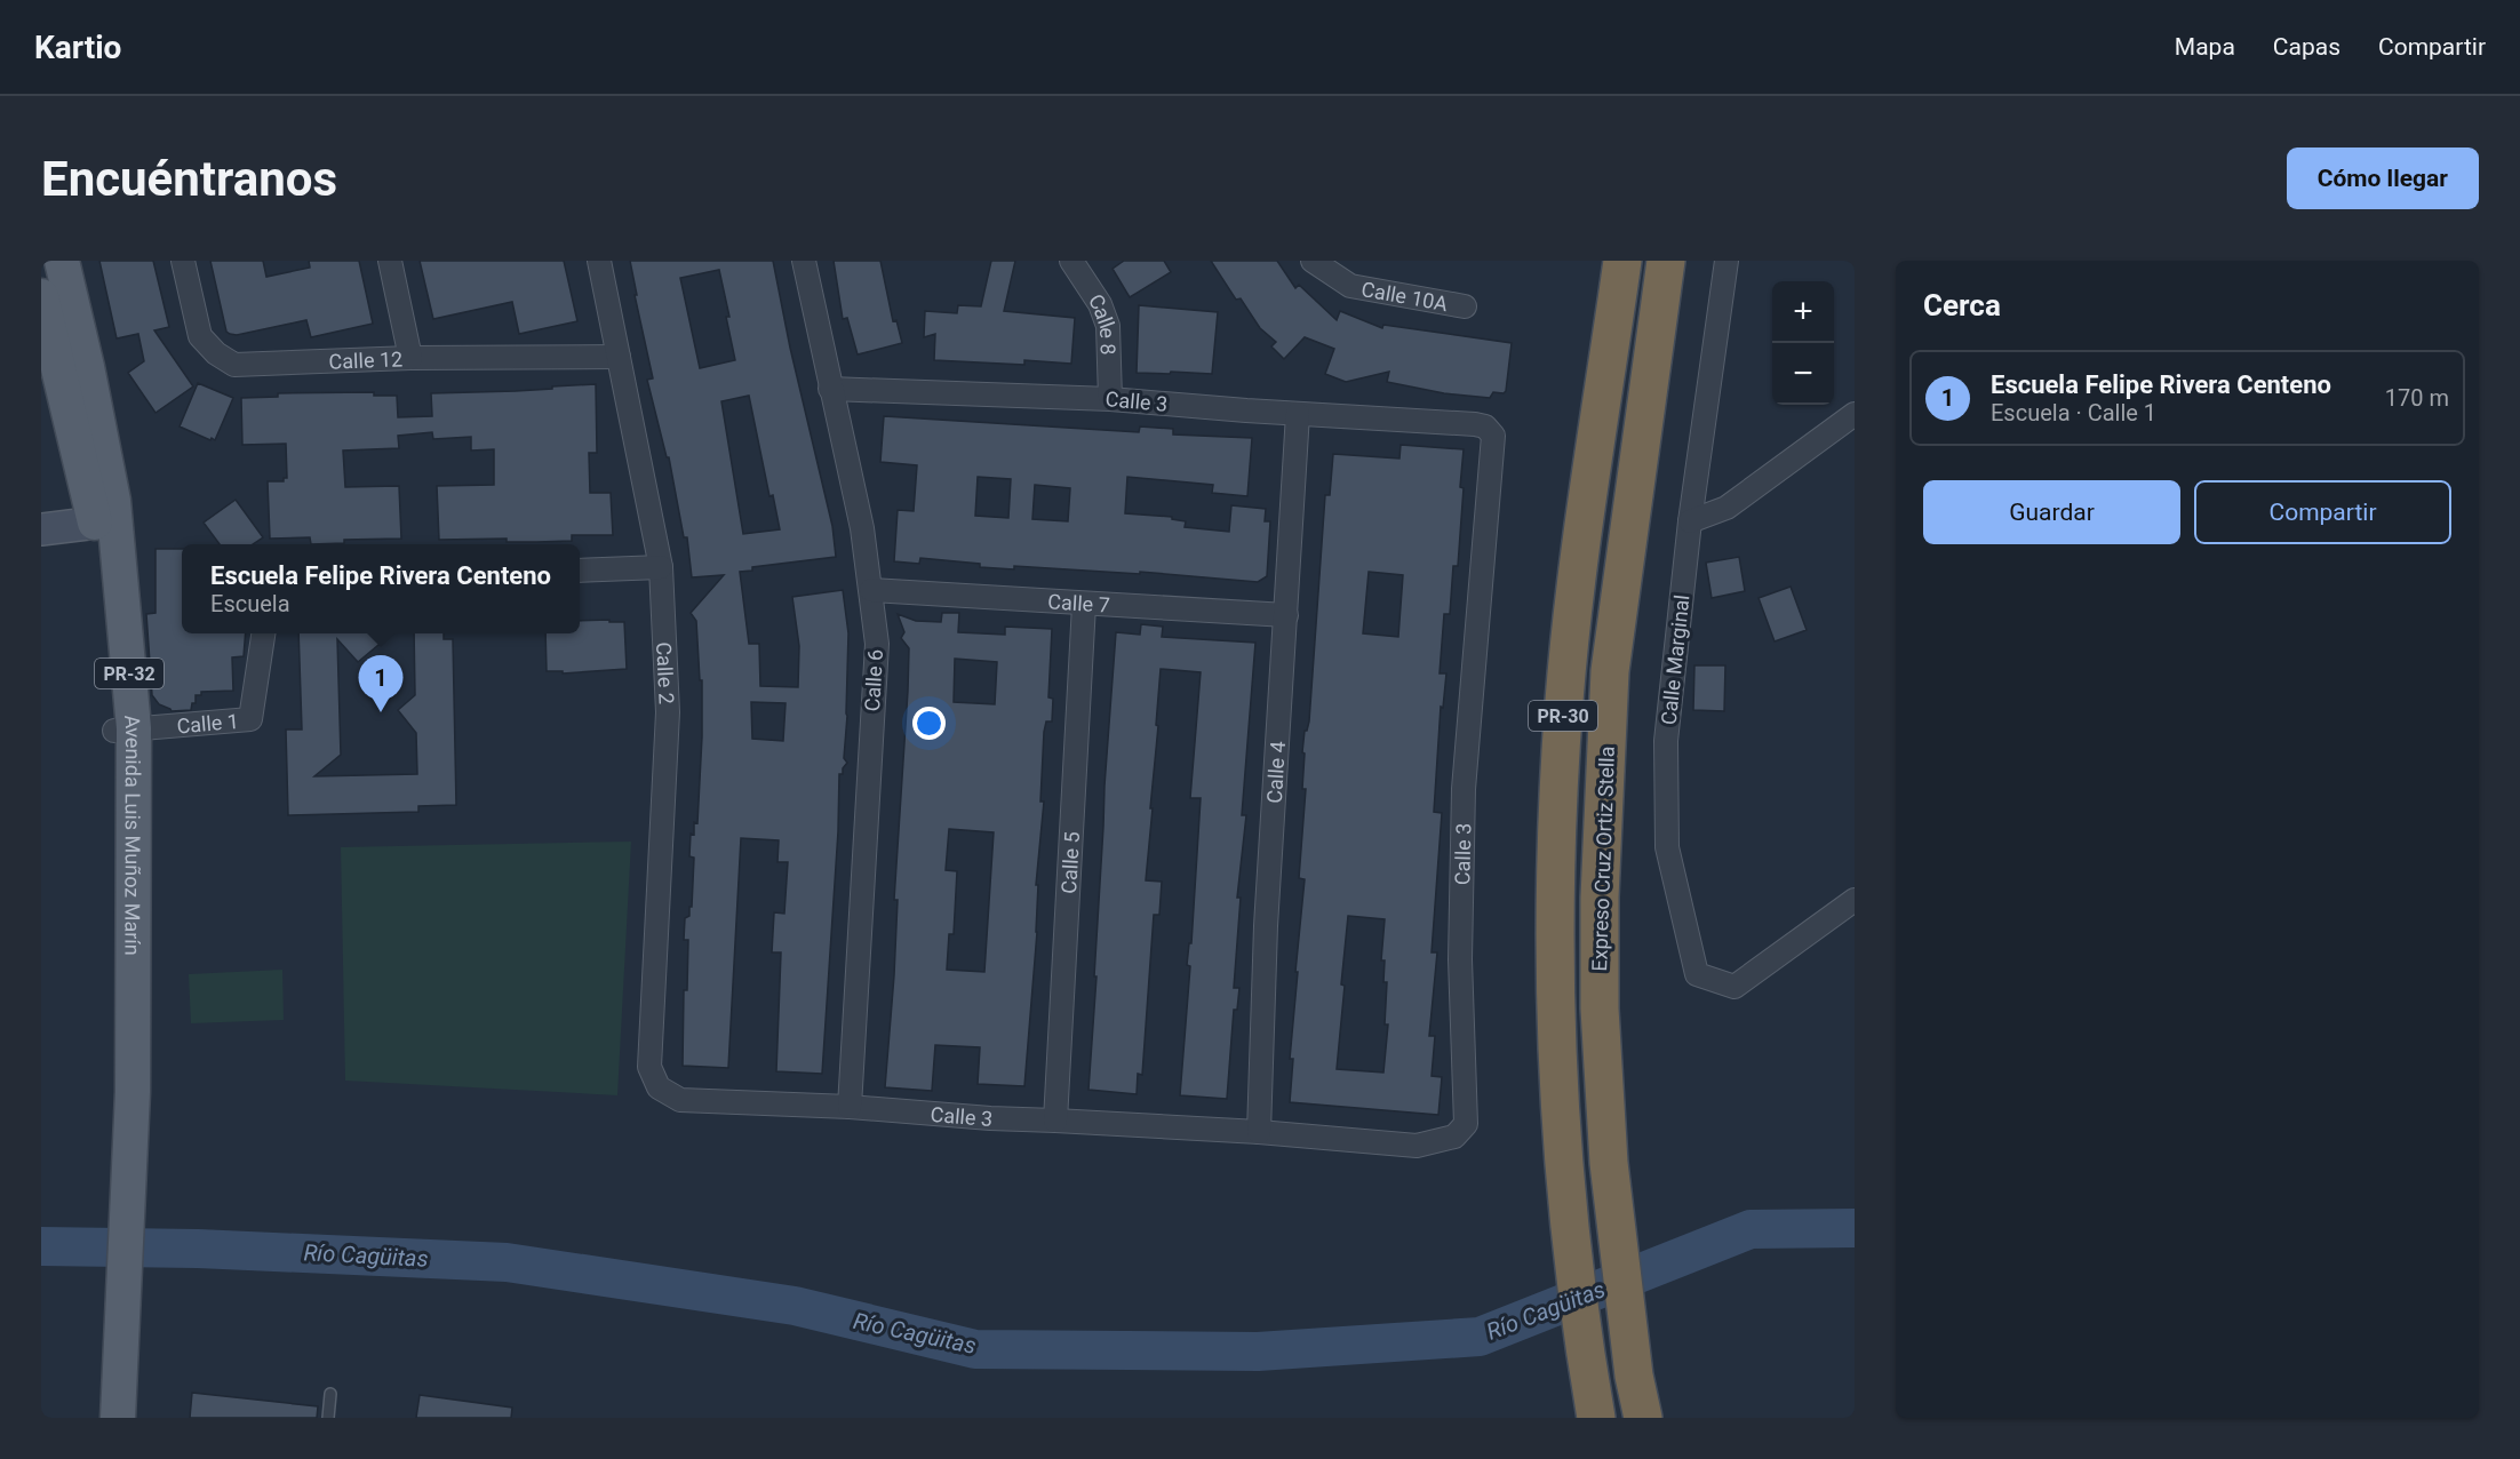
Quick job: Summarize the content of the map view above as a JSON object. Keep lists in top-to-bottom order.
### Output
{
  "streets": {
    "highway": ["PR-30", "Expreso Cruz Ortiz Stella"],
    "main road": ["PR-32", "Avenida Luis Muñoz Marín"],
    "street": [
      "Calle 10A",
      "Calle 8",
      "Calle 12",
      "Calle 3",
      "Calle 7",
      "Calle Marginal",
      "Calle 2",
      "Calle 6",
      "Calle 1",
      "Calle 4",
      "Calle 5"
    ]
  },
  "crossings": [
    ["Calle 8", "Calle 3"],
    ["Calle 12", "Calle 2"],
    ["Calle 3", "Calle 2"],
    ["Calle 3", "Calle 6"],
    ["Calle 3", "Calle 4"],
    ["Calle 3", "Calle 5"],
    ["Calle 7", "Calle 6"],
    ["Calle 7", "Calle 4"],
    ["Calle 7", "Calle 5"],
    ["Calle 1", "Avenida Luis Muñoz Marín"]
  ],
  "water": ["Río Cagüitas"],
  "page": {
    "header": "Kartio",
    "nav": ["Mapa", "Capas", "Compartir"],
    "buttons": [
      "Cómo llegar",
      ["Guardar", "Compartir"]
    ],
    "title": "Encuéntranos",
    "heading": "Cerca",
    "map_buttons": ["+", "−"],
    "list": [
      {
        "mark": "1",
        "name": "Escuela Felipe Rivera Centeno",
        "note": "Escuela · Calle 1",
        "value": "170 m"
      }
    ],
    "popup": ["Escuela Felipe Rivera Centeno", "Escuela"],
    "pins": "1"
  }
}
